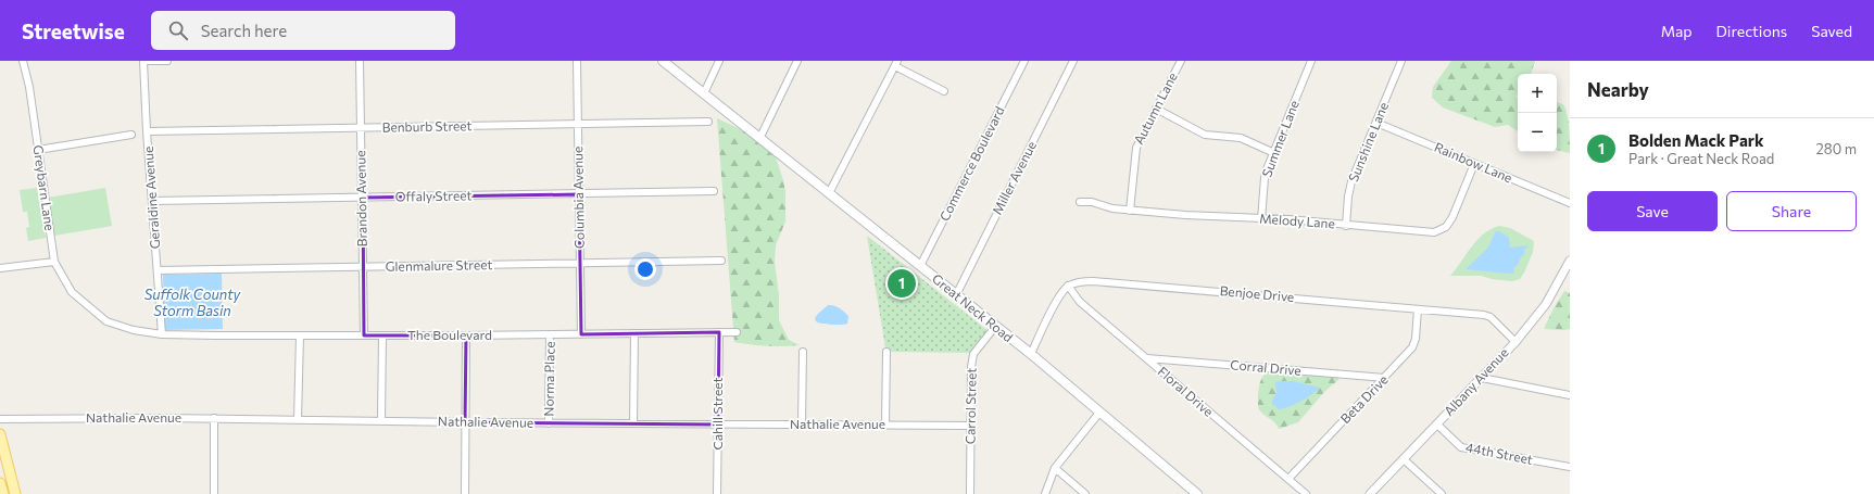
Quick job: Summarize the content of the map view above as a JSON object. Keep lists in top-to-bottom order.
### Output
{
  "streets": {
    "main road": ["Great Neck Road"],
    "street": [
      "Autumn Lane",
      "Benburb Street",
      "Summer Lane",
      "Sunshine Lane",
      "Rainbow Lane",
      "Commerce Boulevard",
      "Miller Avenue",
      "Greybarn Lane",
      "Offaly Street",
      "Geraldine Avenue",
      "Columbia Avenue",
      "Brandon Avenue",
      "Melody Lane",
      "Glenmalure Street",
      "Benjoe Drive",
      "The Boulevard",
      "Corral Drive",
      "Norma Place",
      "Albany Avenue",
      "Floral Drive",
      "Beta Drive",
      "Carrol Street",
      "Cahill Street",
      "Nathalie Avenue",
      "44th Street"
    ]
  },
  "crossings": [
    ["Autumn Lane", "Melody Lane"],
    ["Benburb Street", "Geraldine Avenue"],
    ["Benburb Street", "Columbia Avenue"],
    ["Benburb Street", "Brandon Avenue"],
    ["Summer Lane", "Melody Lane"],
    ["Sunshine Lane", "Rainbow Lane"],
    ["Sunshine Lane", "Melody Lane"],
    ["Rainbow Lane", "Melody Lane"],
    ["Commerce Boulevard", "Great Neck Road"],
    ["Miller Avenue", "Great Neck Road"],
    ["Greybarn Lane", "The Boulevard"],
    ["Offaly Street", "Geraldine Avenue"],
    ["Offaly Street", "Columbia Avenue"],
    ["Offaly Street", "Brandon Avenue"],
    ["Geraldine Avenue", "Glenmalure Street"],
    ["Geraldine Avenue", "The Boulevard"],
    ["Columbia Avenue", "Glenmalure Street"],
    ["Columbia Avenue", "The Boulevard"],
    ["Brandon Avenue", "Glenmalure Street"],
    ["Brandon Avenue", "The Boulevard"],
    ["Benjoe Drive", "Albany Avenue"],
    ["Benjoe Drive", "Floral Drive"],
    ["Benjoe Drive", "Beta Drive"],
    ["Great Neck Road", "Carrol Street"],
    ["The Boulevard", "Norma Place"],
    ["The Boulevard", "Cahill Street"],
    ["Corral Drive", "Floral Drive"],
    ["Corral Drive", "Beta Drive"],
    ["Norma Place", "Nathalie Avenue"],
    ["Albany Avenue", "44th Street"],
    ["Floral Drive", "Beta Drive"],
    ["Carrol Street", "Nathalie Avenue"],
    ["Cahill Street", "Nathalie Avenue"]
  ],
  "water": ["Suffolk County Storm Basin"],
  "page": {
    "header": "Streetwise",
    "search": "Search here",
    "nav": ["Map", "Directions", "Saved"],
    "heading": "Nearby",
    "map_buttons": ["+", "−"],
    "list": [
      {
        "mark": "1",
        "name": "Bolden Mack Park",
        "note": "Park · Great Neck Road",
        "value": "280 m"
      }
    ],
    "buttons": ["Save", "Share"],
    "pins": "1"
  }
}
